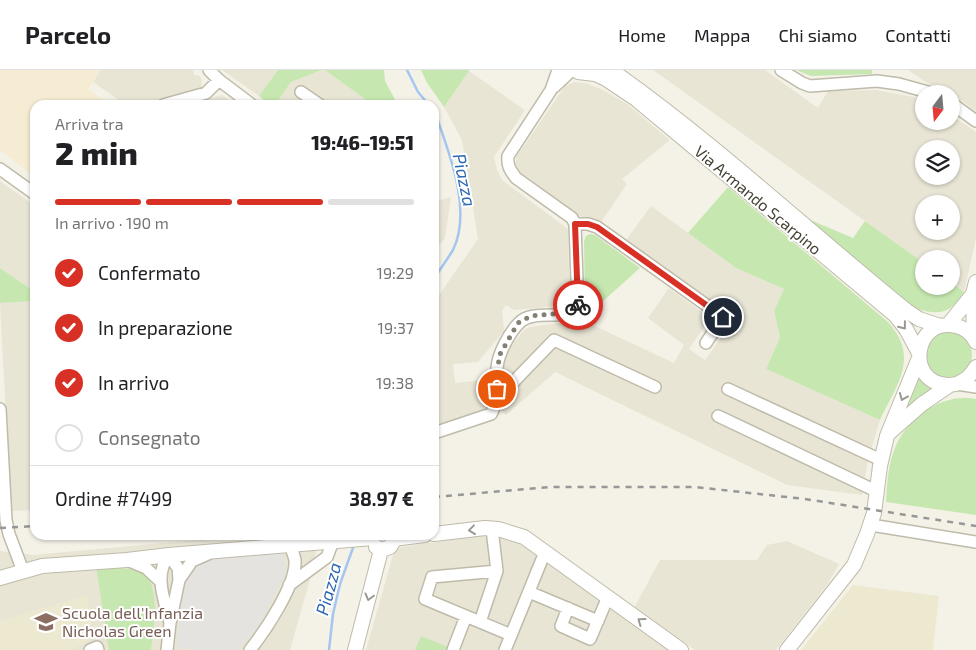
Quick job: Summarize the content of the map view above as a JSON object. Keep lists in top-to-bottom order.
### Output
{
  "streets": {
    "street": ["Via Armando Scarpino"]
  },
  "water": ["Piazza"],
  "places": {
    "school or university": ["Scuola dell'Infanzia Nicholas Green"]
  },
  "north": "bottom",
  "page": {
    "header": "Parcelo",
    "nav": [
      "Home",
      "Mappa",
      "Chi siamo",
      "Contatti"
    ],
    "map_buttons": ["+", "−"],
    "heading": ["2 min", "Arriva tra", "19:46–19:51"],
    "panel": ["Ordine #7499", "38.97 €"],
    "bar": "In arrivo · 190 m",
    "list": [
      ["Confermato", "19:29"],
      ["In preparazione", "19:37"],
      ["In arrivo", "19:38"],
      "Consegnato"
    ]
  }
}
